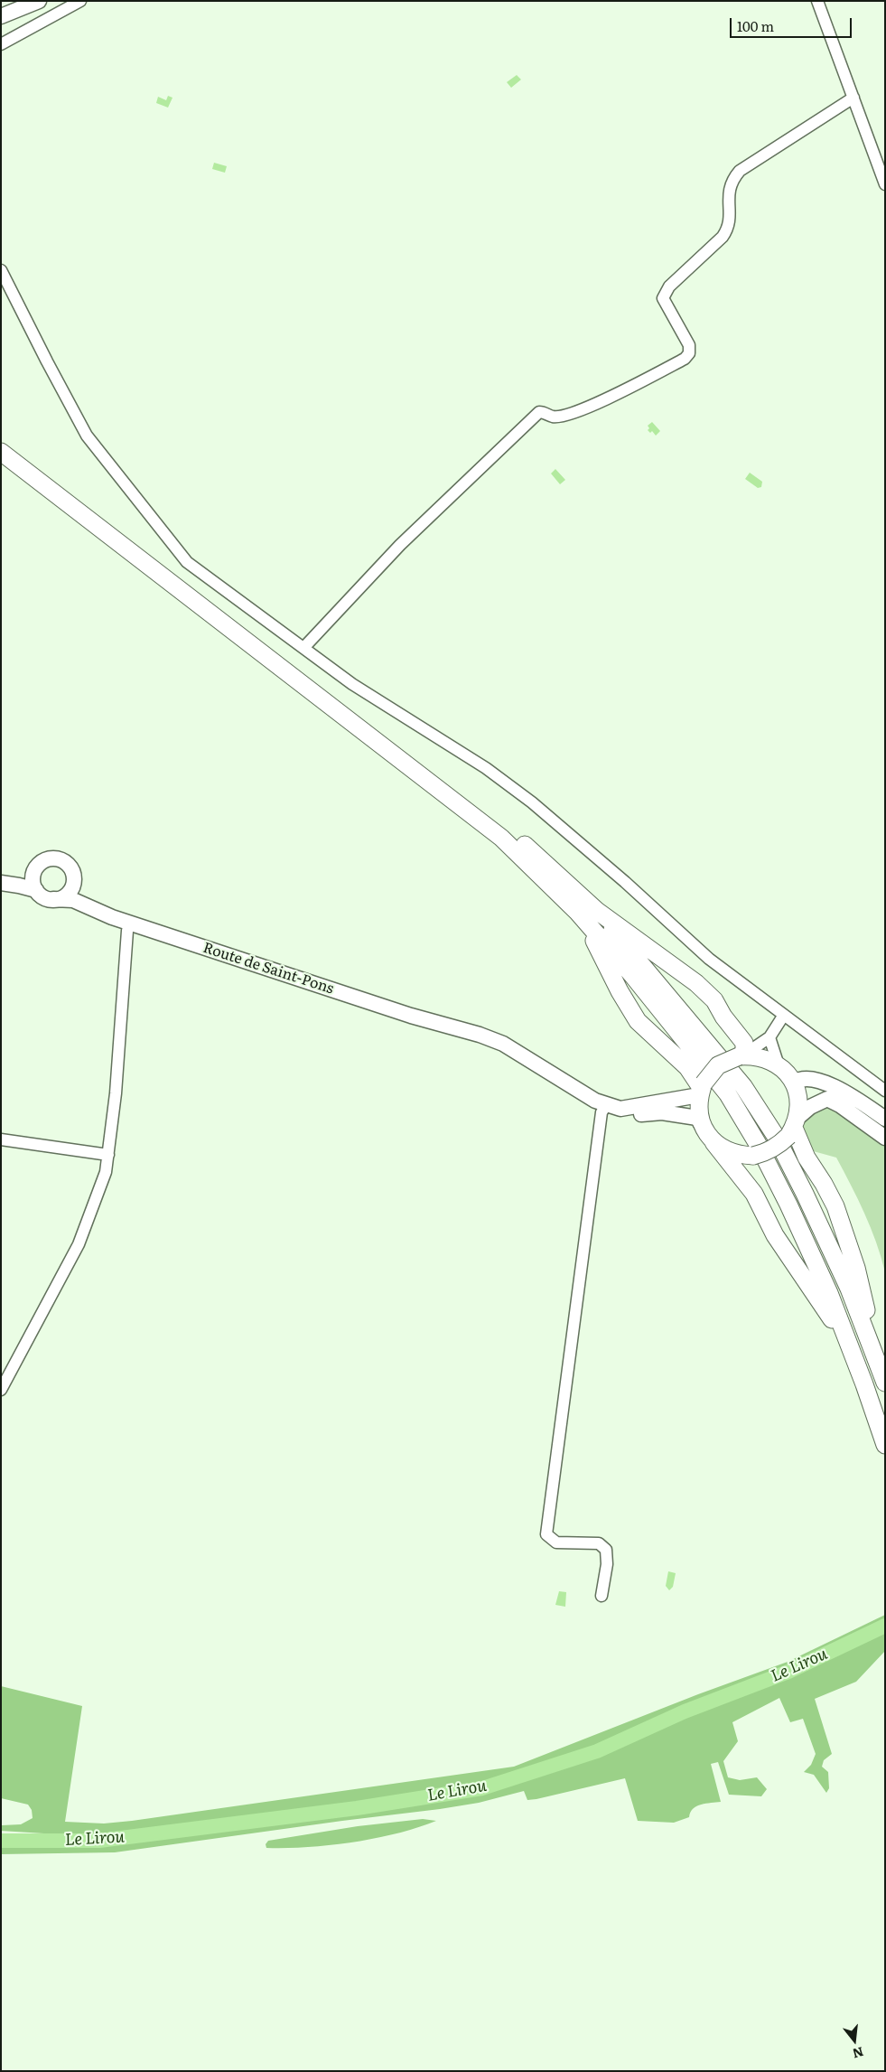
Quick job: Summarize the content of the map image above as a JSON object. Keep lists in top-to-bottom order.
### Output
{
  "streets": {
    "main road": ["Route de Saint-Pons"]
  },
  "water": ["Le Lirou"],
  "scale_bar": "100 m",
  "north": "bottom"
}
